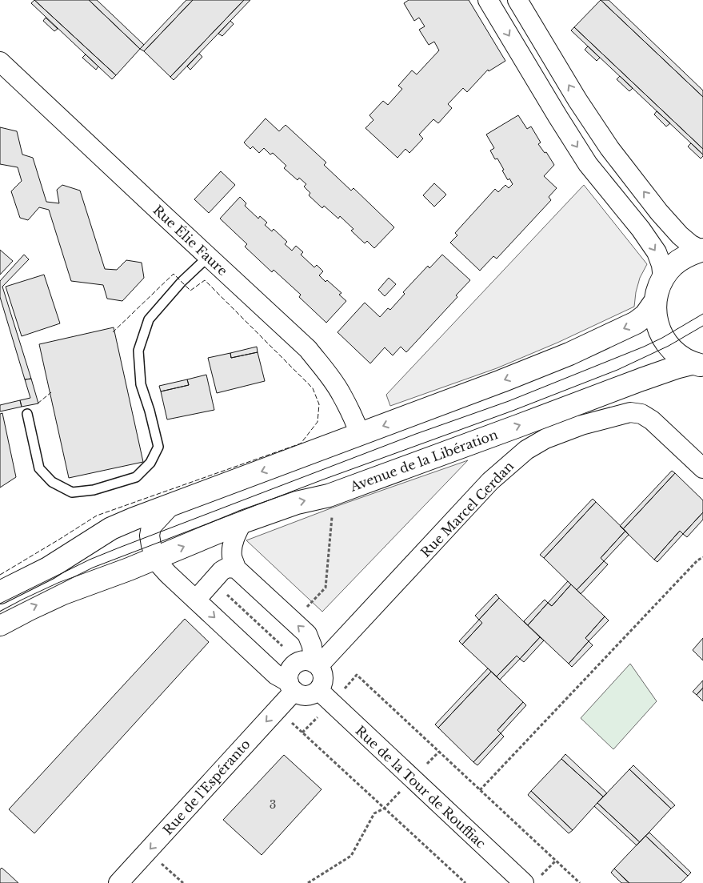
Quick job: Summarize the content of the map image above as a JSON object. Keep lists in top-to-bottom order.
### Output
{
  "streets": {
    "street": [
      "Rue Élie Faure",
      "Avenue de la Libération",
      "Rue Marcel Cerdan",
      "Rue de l'Espéranto",
      "Rue de la Tour de Rouffiac"
    ]
  },
  "one_way": ["Rue de l'Espéranto"],
  "house_numbers": ["3"]
}
